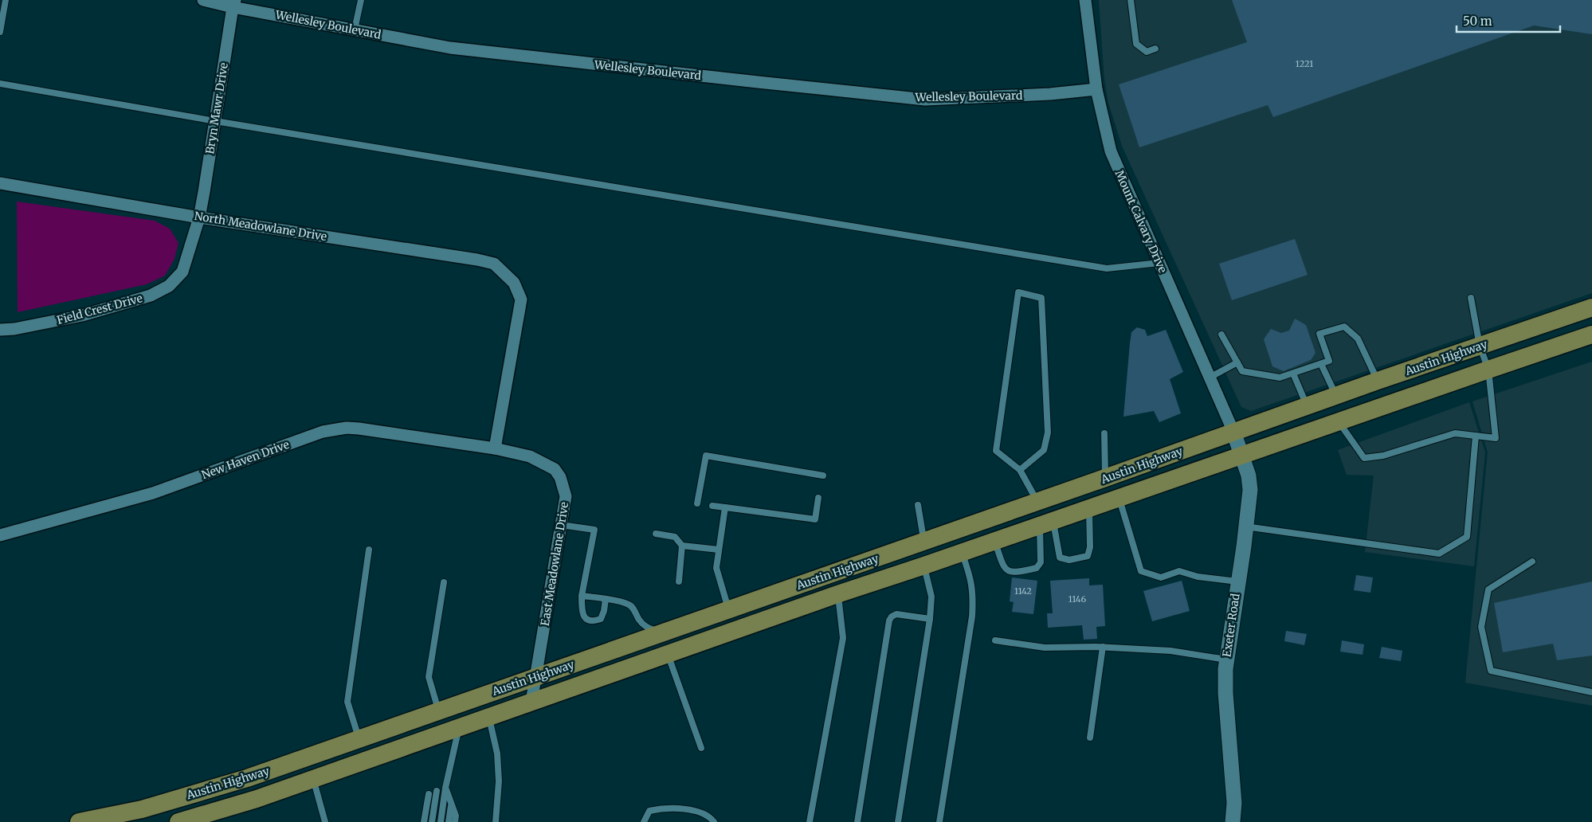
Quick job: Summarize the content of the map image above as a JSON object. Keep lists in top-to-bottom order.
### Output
{
  "streets": {
    "main road": ["Austin Highway"],
    "street": [
      "Wellesley Boulevard",
      "Bryn Mawr Drive",
      "Mount Calvary Drive",
      "North Meadowlane Drive",
      "Field Crest Drive",
      "New Haven Drive",
      "East Meadowlane Drive",
      "Exeter Road"
    ]
  },
  "crossings": [
    ["Wellesley Boulevard", "Bryn Mawr Drive"],
    ["Wellesley Boulevard", "Mount Calvary Drive"],
    ["Bryn Mawr Drive", "North Meadowlane Drive"],
    ["Bryn Mawr Drive", "Field Crest Drive"],
    ["Mount Calvary Drive", "Austin Highway"],
    ["Mount Calvary Drive", "Exeter Road"],
    ["North Meadowlane Drive", "Field Crest Drive"],
    ["North Meadowlane Drive", "New Haven Drive"],
    ["North Meadowlane Drive", "East Meadowlane Drive"],
    ["Austin Highway", "East Meadowlane Drive"],
    ["Austin Highway", "Exeter Road"],
    ["New Haven Drive", "East Meadowlane Drive"]
  ],
  "house_numbers": ["1221", "1142", "1146"],
  "scale_bar": "50 m"
}
